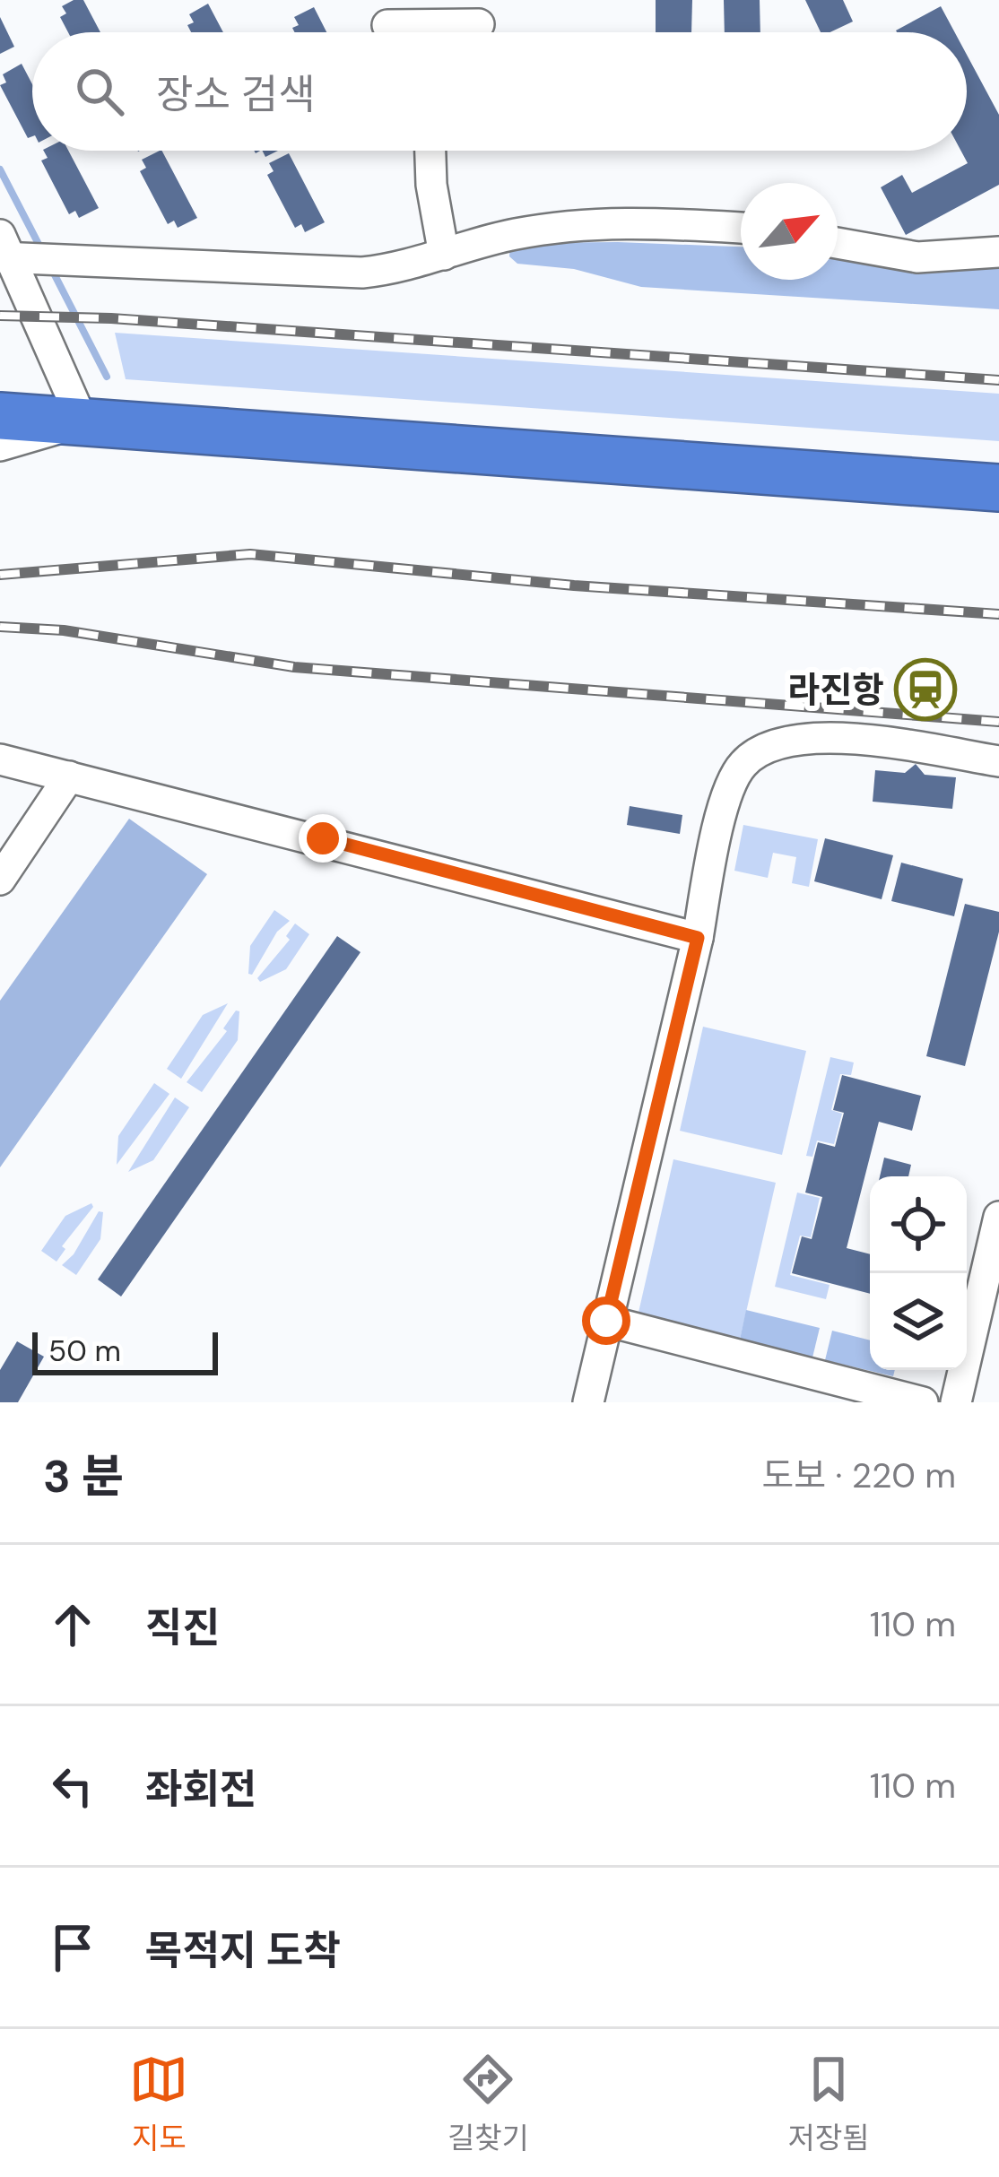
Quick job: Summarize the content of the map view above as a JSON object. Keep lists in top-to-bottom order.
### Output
{
  "places": {
    "station": ["라진항"]
  },
  "scale_bar": "50 m",
  "north": "top right",
  "page": {
    "search": "장소 검색",
    "scale": "50 m",
    "heading": ["3 분", "도보 · 220 m"],
    "list": [
      ["직진", "110 m"],
      ["좌회전", "110 m"],
      "목적지 도착"
    ],
    "nav": ["지도", "길찾기", "저장됨"]
  }
}
